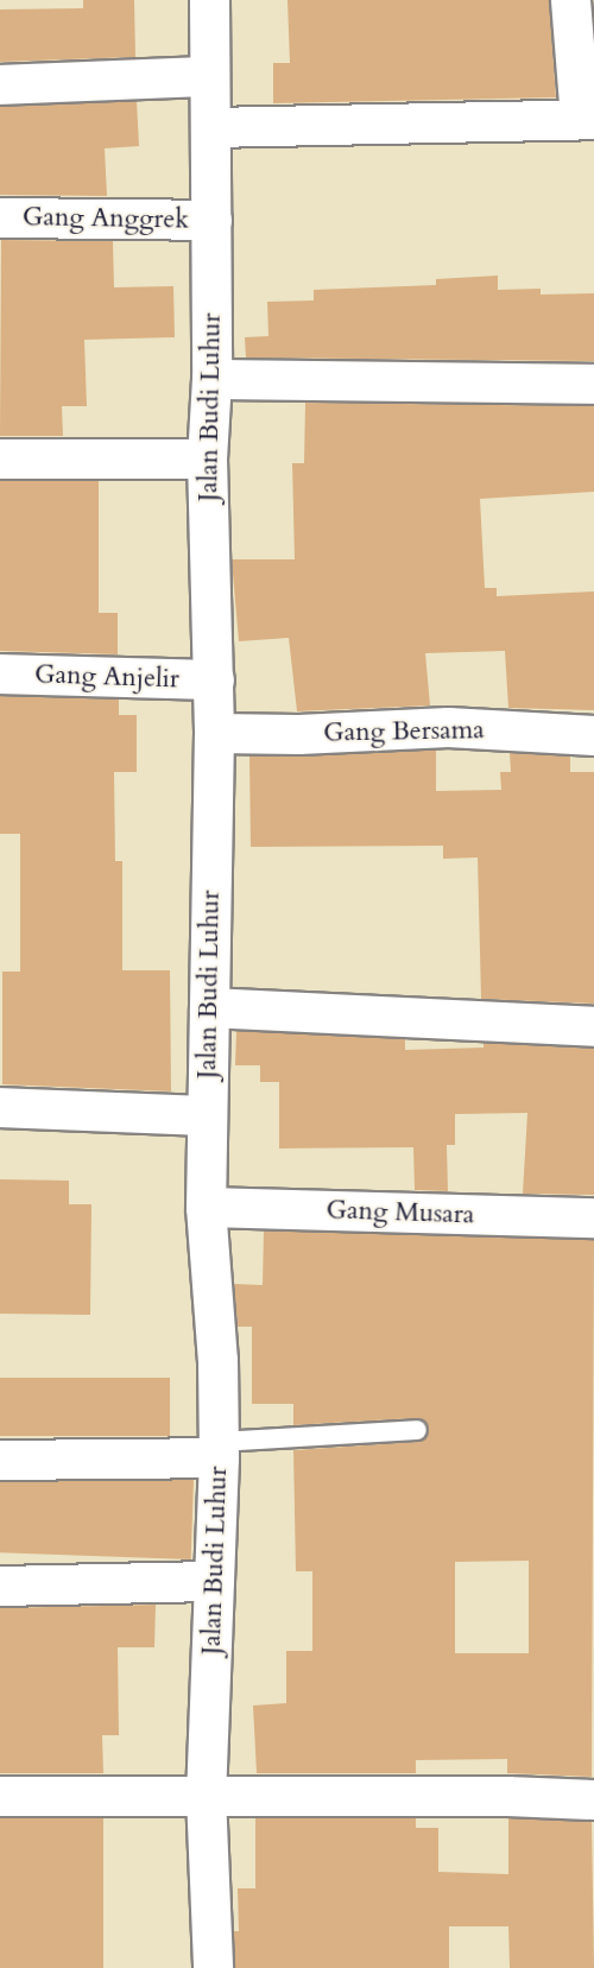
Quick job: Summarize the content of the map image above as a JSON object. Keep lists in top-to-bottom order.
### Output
{
  "streets": {
    "street": [
      "Gang Anggrek",
      "Jalan Budi Luhur",
      "Gang Anjelir",
      "Gang Bersama",
      "Gang Musara"
    ]
  },
  "crossings": [
    ["Gang Anggrek", "Jalan Budi Luhur"],
    ["Jalan Budi Luhur", "Gang Anjelir"],
    ["Jalan Budi Luhur", "Gang Bersama"],
    ["Jalan Budi Luhur", "Gang Musara"]
  ]
}
